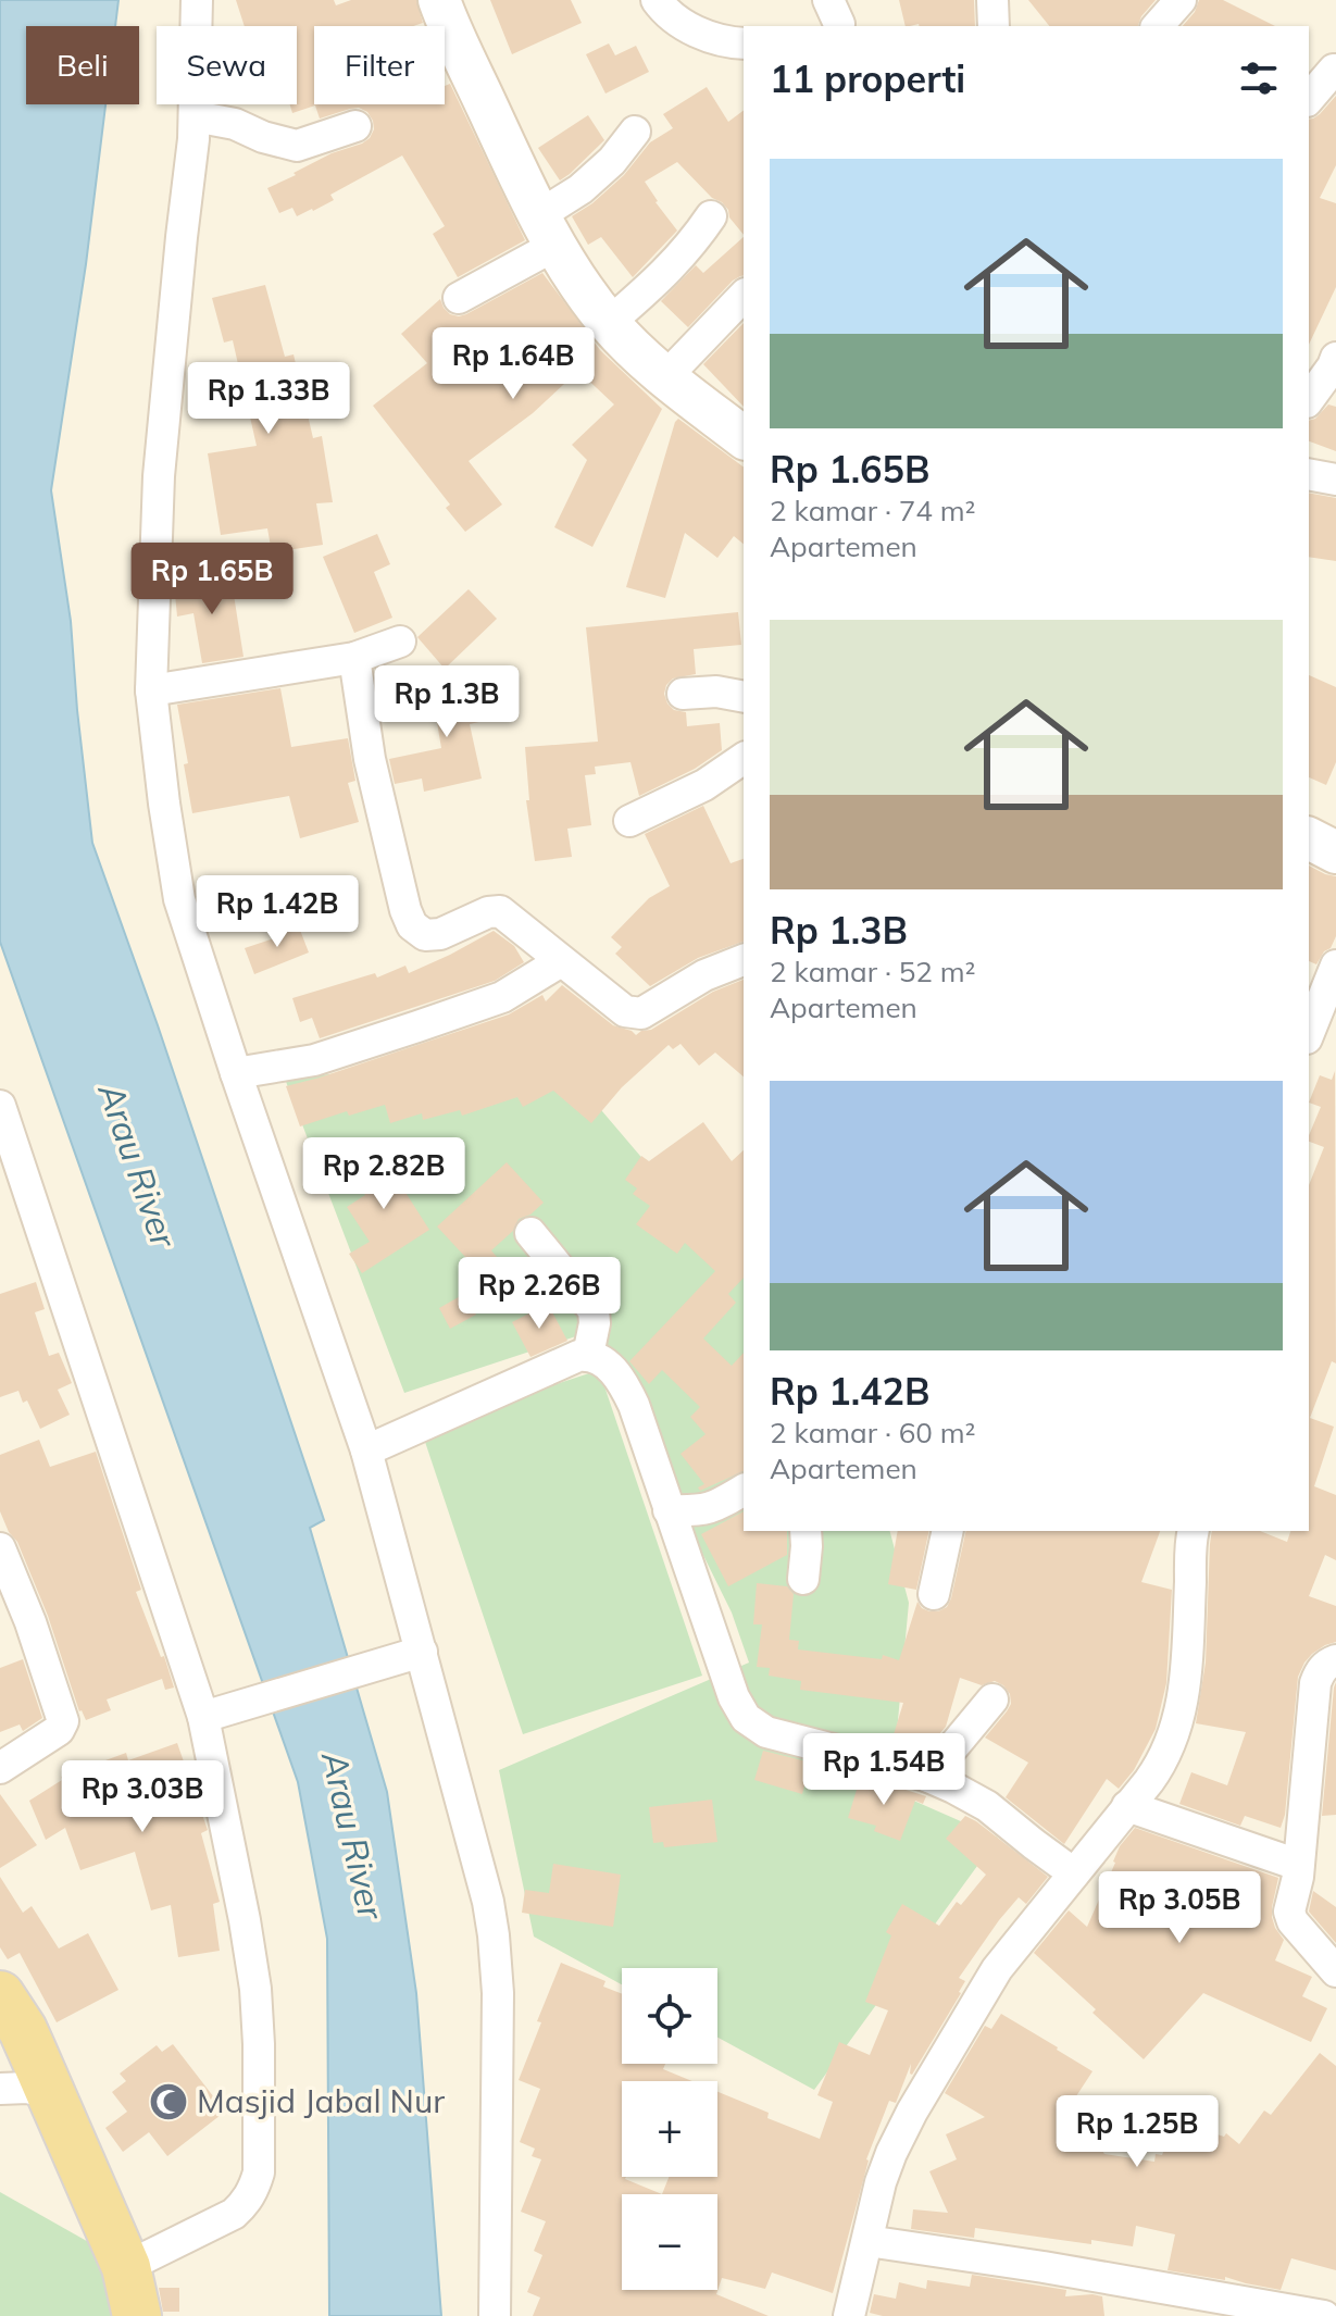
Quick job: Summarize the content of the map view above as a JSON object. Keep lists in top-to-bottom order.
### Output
{
  "water": ["Arau River"],
  "places": {
    "mosque": ["Masjid Jabal Nur"]
  },
  "page": {
    "chip": ["Beli", "Sewa", "Filter"],
    "heading": "11 properti",
    "list": [
      {
        "name": "Rp 1.65B",
        "note": "2 kamar · 74 m² · Apartemen"
      },
      {
        "name": "Rp 1.3B",
        "note": "2 kamar · 52 m² · Apartemen"
      },
      {
        "name": "Rp 1.42B",
        "note": "2 kamar · 60 m² · Apartemen"
      }
    ],
    "price": [
      "Rp 1.64B",
      "Rp 1.33B",
      "Rp 1.65B",
      "Rp 1.3B",
      "Rp 1.42B",
      "Rp 2.82B",
      "Rp 2.26B",
      "Rp 1.54B",
      "Rp 3.03B",
      "Rp 3.05B",
      "Rp 1.25B"
    ],
    "map_buttons": ["+", "−"]
  }
}
